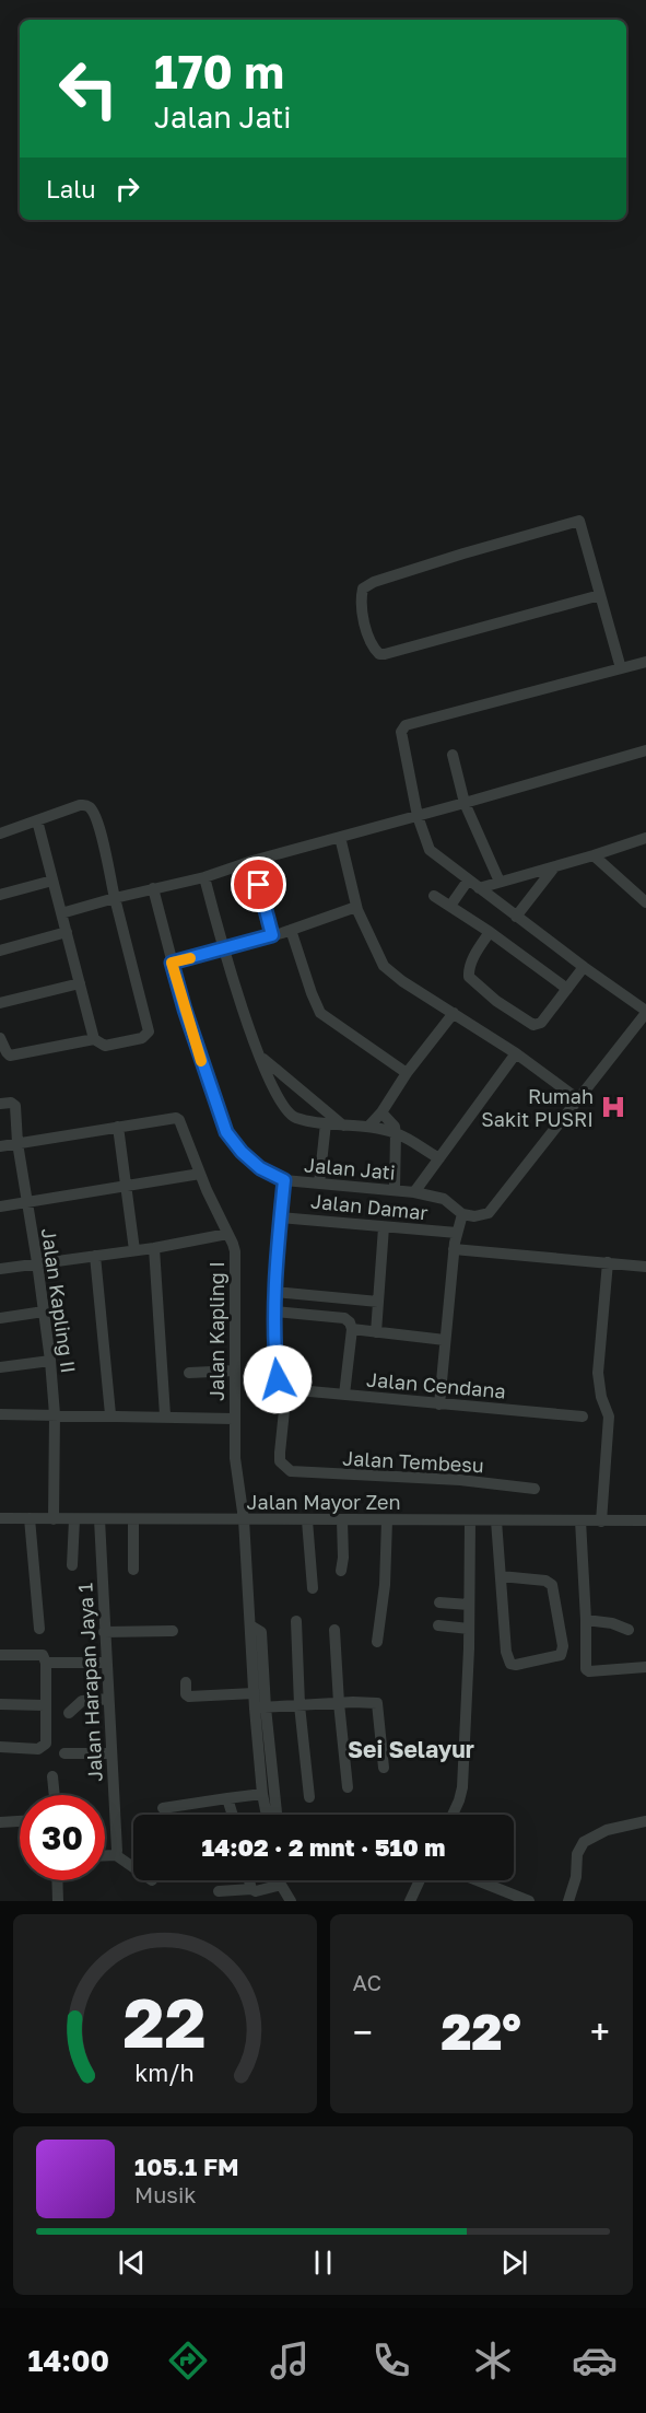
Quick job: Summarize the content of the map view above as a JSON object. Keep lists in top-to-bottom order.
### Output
{
  "streets": {
    "street": [
      "Jalan Jati",
      "Jalan Damar",
      "Jalan Kapling II",
      "Jalan Kapling I",
      "Jalan Cendana",
      "Jalan Tembesu",
      "Jalan Mayor Zen",
      "Jalan Harapan Jaya 1"
    ]
  },
  "crossings": [
    ["Jalan Kapling II", "Jalan Kapling I"],
    ["Jalan Kapling II", "Jalan Mayor Zen"],
    ["Jalan Kapling I", "Jalan Mayor Zen"],
    ["Jalan Cendana", "Jalan Tembesu"],
    ["Jalan Mayor Zen", "Jalan Harapan Jaya 1"]
  ],
  "districts": ["Sei Selayur"],
  "places": {
    "hospital": ["Rumah Sakit PUSRI"]
  },
  "page": {
    "turn": ["170 m", "Jalan Jati"],
    "then": "Lalu",
    "limit": "30",
    "trip": "14:02 · 2 mnt · 510 m",
    "tile": "AC",
    "heat": ["−", "22°", "+"],
    "song": ["105.1 FM", "Musik"],
    "tabs": "14:00",
    "gauge": ["22", "km/h"]
  }
}
